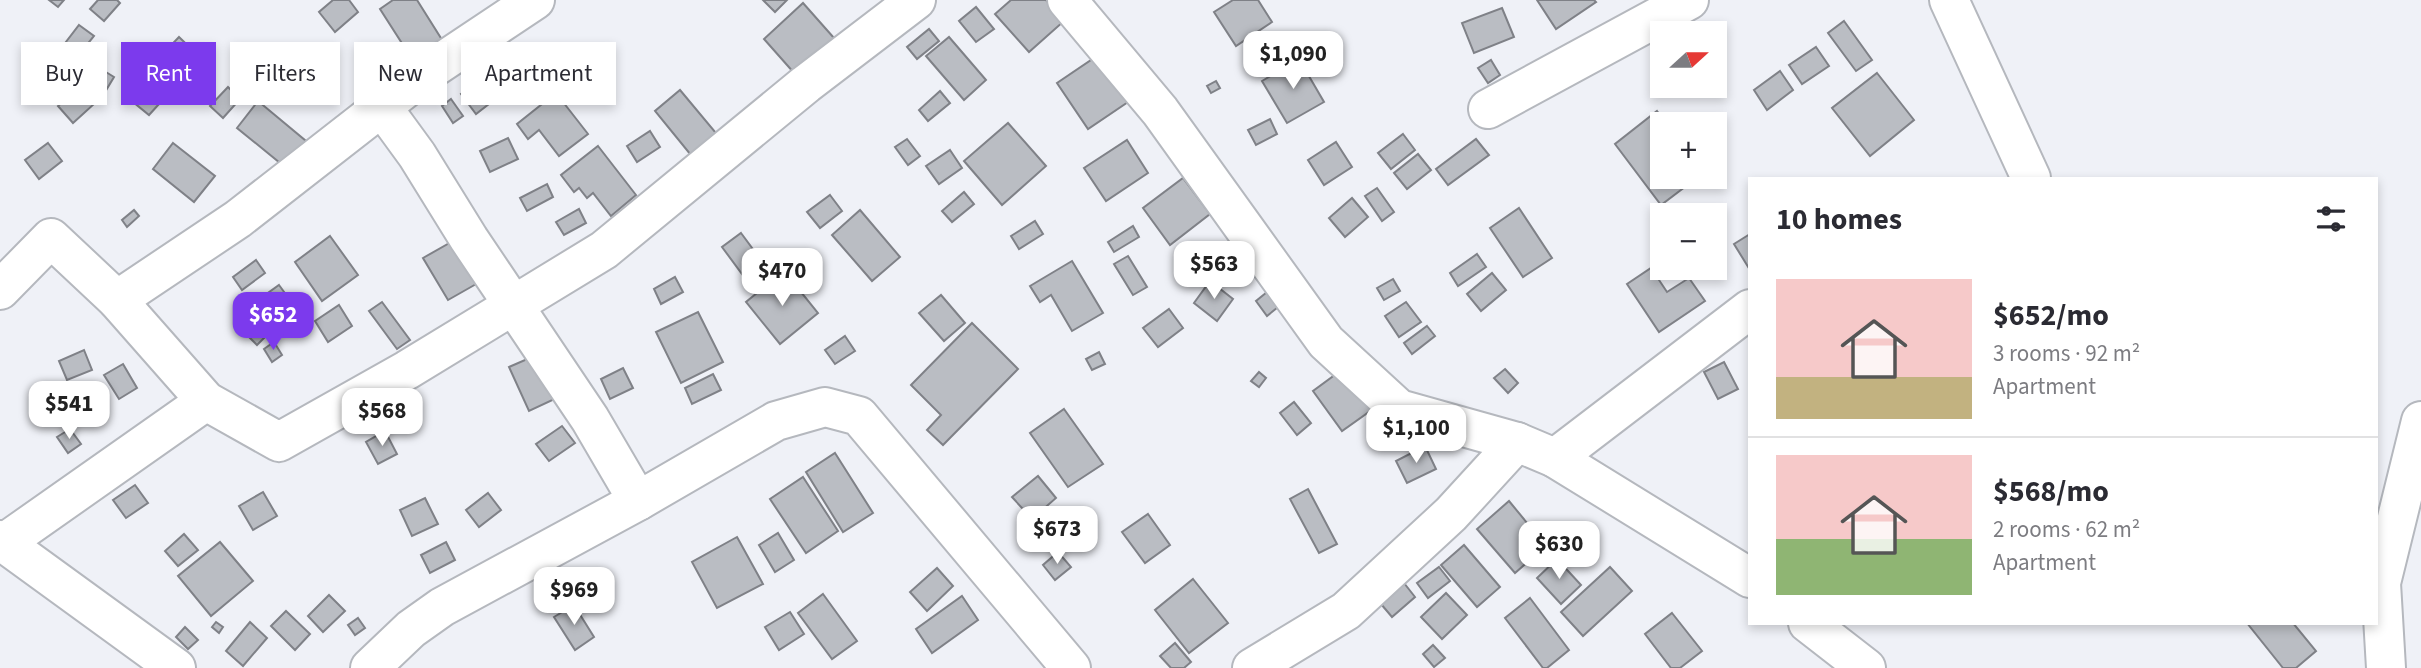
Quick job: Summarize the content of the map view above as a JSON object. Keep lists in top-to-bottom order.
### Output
{
  "north": "right",
  "page": {
    "map_buttons": ["+", "−"],
    "price": [
      "$1,090",
      "$563",
      "$470",
      "$652",
      "$541",
      "$568",
      "$1,100",
      "$673",
      "$630",
      "$969"
    ],
    "chip": [
      "Buy",
      "Rent",
      "Filters",
      "New",
      "Apartment"
    ],
    "heading": "10 homes",
    "list": [
      {
        "name": "$652/mo",
        "note": "3 rooms · 92 m² · Apartment"
      },
      {
        "name": "$568/mo",
        "note": "2 rooms · 62 m² · Apartment"
      }
    ]
  }
}
